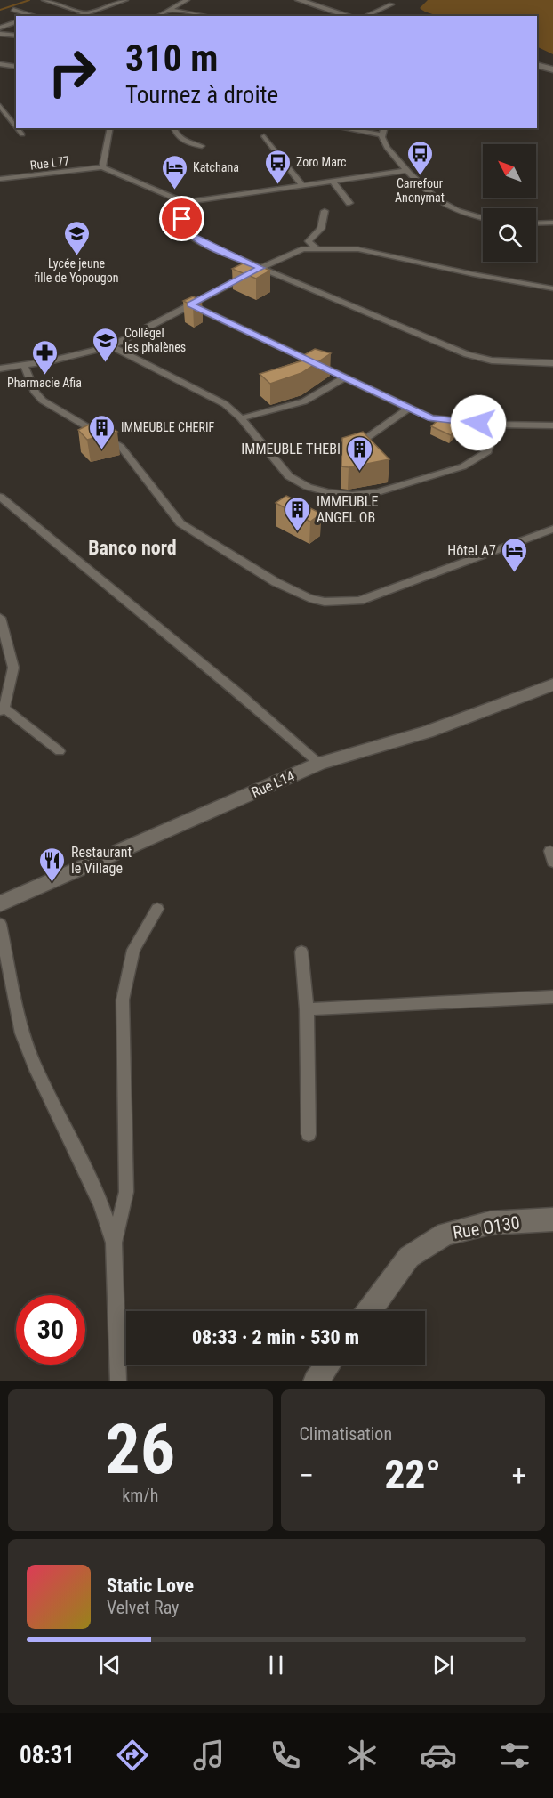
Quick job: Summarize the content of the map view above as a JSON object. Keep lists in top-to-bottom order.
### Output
{
  "streets": {
    "street": ["Rue L77", "Rue L14", "Rue O130"]
  },
  "districts": ["Banco nord"],
  "places": {
    "bus stop": ["Carrefour Anonymat", "Zoro Marc"],
    "hotel": ["Katchana", "Hôtel A7"],
    "school or university": ["Lycée jeune fille de Yopougon", "Collègel les phalènes"],
    "pharmacy": ["Pharmacie Afia"],
    "building": ["IMMEUBLE CHERIF", "IMMEUBLE THEBI", "IMMEUBLE ANGEL OB"],
    "restaurant": ["Restaurant le Village"]
  },
  "north": "top left",
  "page": {
    "turn": ["310 m", "Tournez à droite"],
    "limit": "30",
    "trip": "08:33 · 2 min · 530 m",
    "tile": [
      ["26", "km/h"],
      "Climatisation"
    ],
    "heat": ["−", "22°", "+"],
    "song": ["Static Love", "Velvet Ray"],
    "tabs": "08:31"
  }
}
